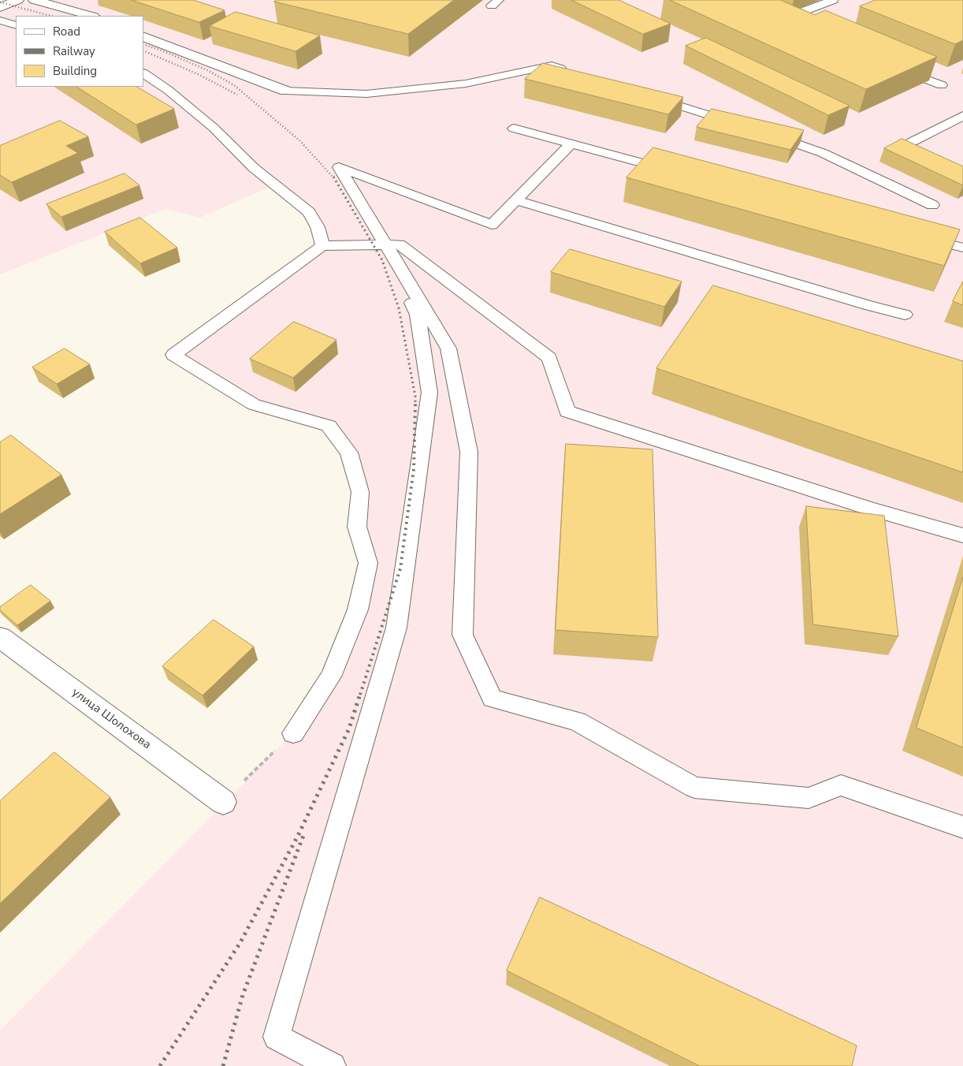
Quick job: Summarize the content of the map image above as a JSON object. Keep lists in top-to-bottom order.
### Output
{
  "streets": {
    "street": ["улица Шолохова"]
  },
  "legend": ["Road", "Railway", "Building"]
}
